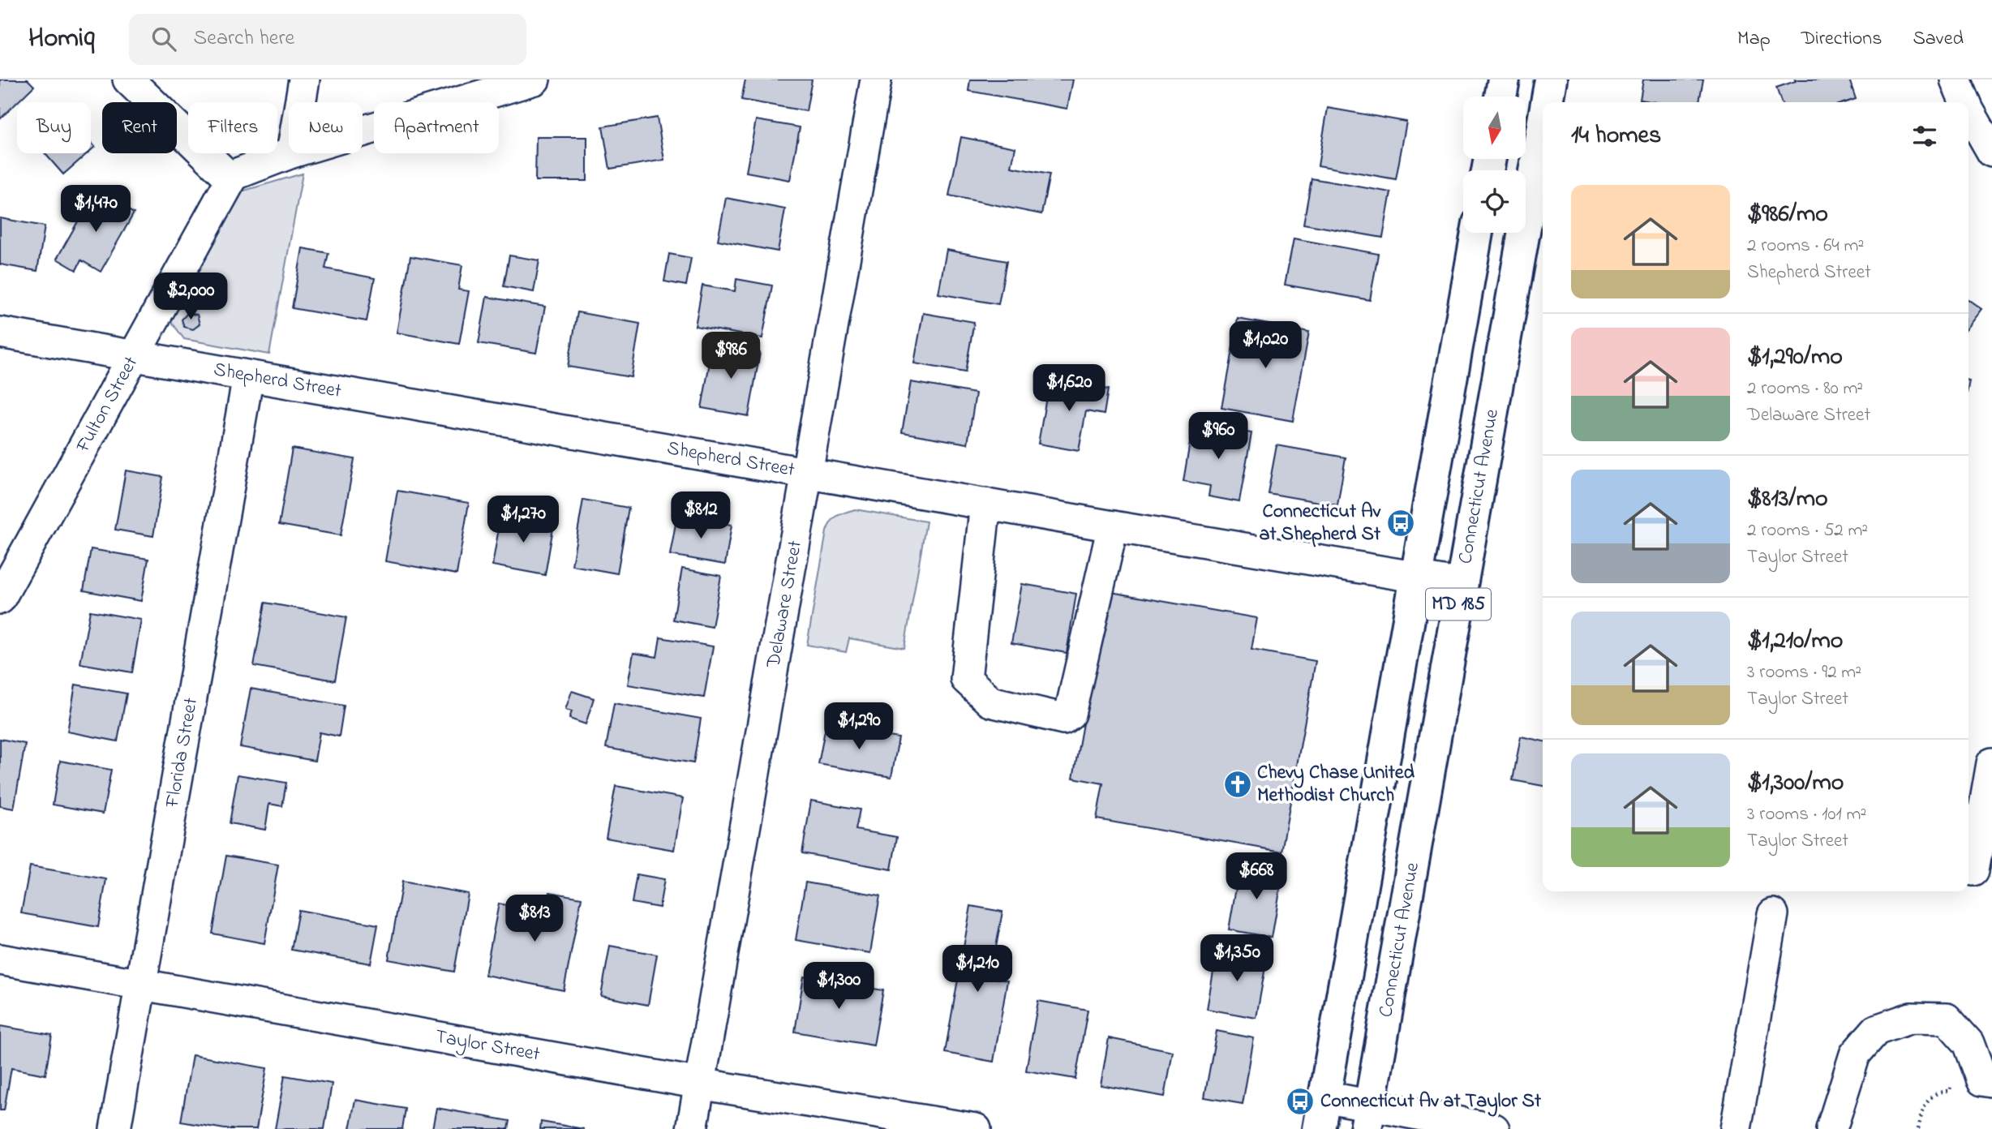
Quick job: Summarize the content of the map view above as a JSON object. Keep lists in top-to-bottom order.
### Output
{
  "streets": {
    "main road": ["Connecticut Avenue", "MD 185"],
    "street": [
      "Shepherd Street",
      "Fulton Street",
      "Delaware Street",
      "Florida Street",
      "Taylor Street"
    ]
  },
  "crossings": [
    ["Shepherd Street", "Fulton Street"],
    ["Shepherd Street", "Connecticut Avenue"],
    ["Shepherd Street", "Delaware Street"],
    ["Shepherd Street", "MD 185"],
    ["Shepherd Street", "Florida Street"],
    ["Delaware Street", "Taylor Street"],
    ["Florida Street", "Taylor Street"]
  ],
  "places": {
    "bus stop": ["Connecticut Av at Shepherd St", "Connecticut Av at Taylor St"],
    "church": ["Chevy Chase United Methodist Church"]
  },
  "north": "bottom",
  "page": {
    "header": "Homiq",
    "search": "Search here",
    "nav": ["Map", "Directions", "Saved"],
    "chip": [
      "Buy",
      "Rent",
      "Filters",
      "New",
      "Apartment"
    ],
    "heading": "14 homes",
    "list": [
      {
        "name": "$986/mo",
        "note": "2 rooms · 64 m² · Shepherd Street"
      },
      {
        "name": "$1,290/mo",
        "note": "2 rooms · 80 m² · Delaware Street"
      },
      {
        "name": "$813/mo",
        "note": "2 rooms · 52 m² · Taylor Street"
      },
      {
        "name": "$1,210/mo",
        "note": "3 rooms · 92 m² · Taylor Street"
      },
      {
        "name": "$1,300/mo",
        "note": "3 rooms · 101 m² · Taylor Street"
      }
    ],
    "price": [
      "$1,470",
      "$2,000",
      "$1,020",
      "$986",
      "$1,620",
      "$960",
      "$812",
      "$1,270",
      "$1,290",
      "$668",
      "$813",
      "$1,350",
      "$1,210",
      "$1,300"
    ]
  }
}
